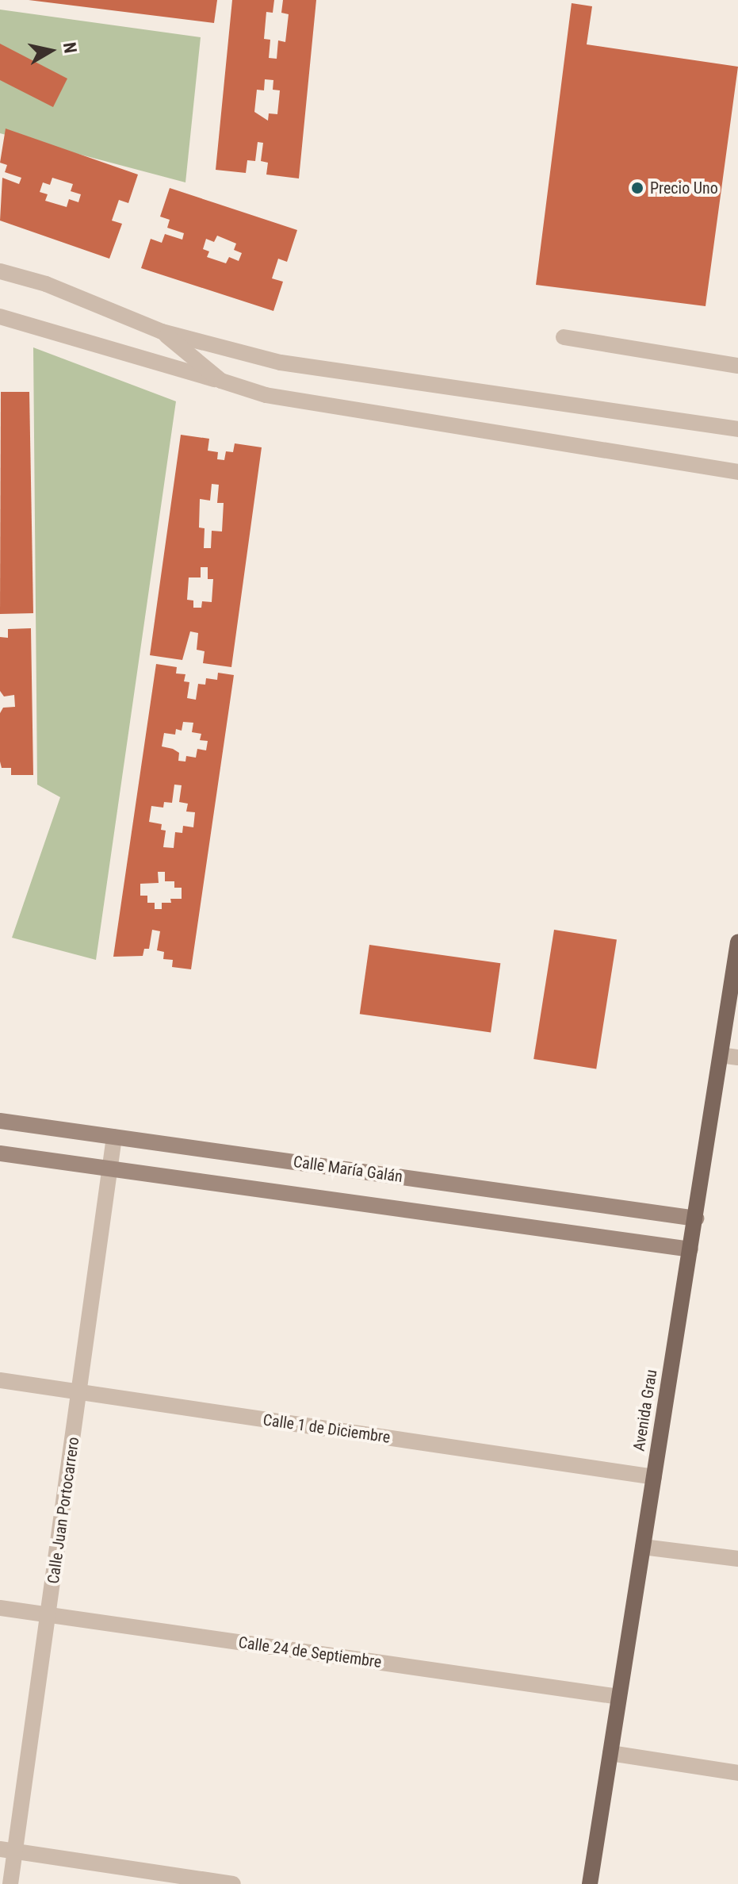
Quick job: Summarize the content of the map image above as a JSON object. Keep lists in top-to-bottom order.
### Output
{
  "streets": {
    "main road": ["Avenida Grau"],
    "street": [
      "Calle María Galán",
      "Calle 1 de Diciembre",
      "Calle Juan Portocarrero",
      "Calle 24 de Septiembre"
    ]
  },
  "crossings": [
    ["Calle María Galán", "Avenida Grau"],
    ["Calle María Galán", "Calle Juan Portocarrero"],
    ["Avenida Grau", "Calle 1 de Diciembre"],
    ["Avenida Grau", "Calle 24 de Septiembre"],
    ["Calle 1 de Diciembre", "Calle Juan Portocarrero"],
    ["Calle Juan Portocarrero", "Calle 24 de Septiembre"]
  ],
  "places": ["Precio Uno"],
  "north": "right"
}
